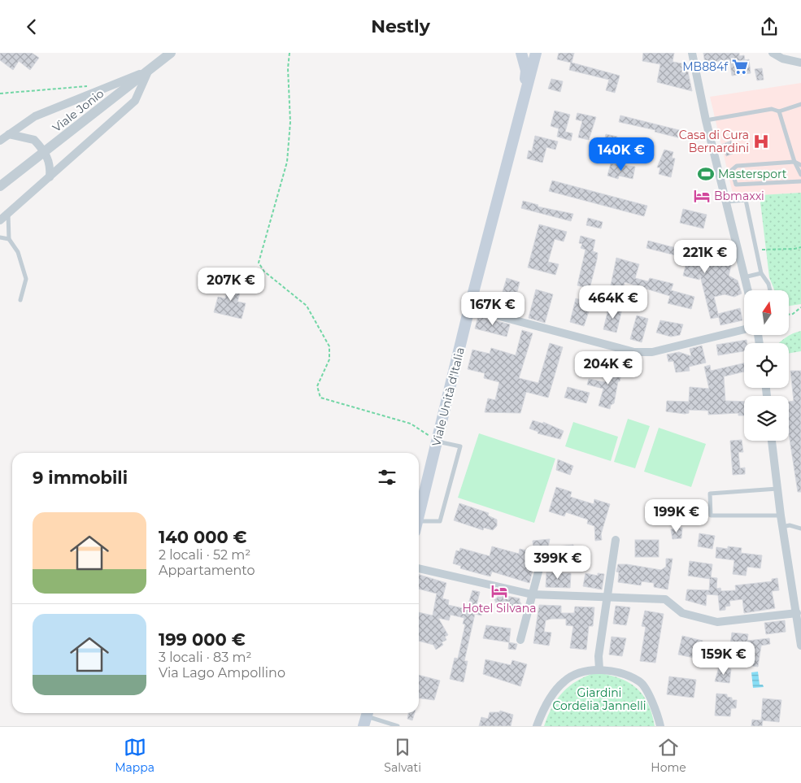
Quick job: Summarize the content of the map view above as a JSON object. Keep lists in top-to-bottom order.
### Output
{
  "streets": {
    "main road": ["Viale Unità d'Italia"],
    "street": ["Viale Jonio"]
  },
  "parks": ["Giardini Cordelia Jannelli"],
  "places": {
    "supermarket": ["MB884f"],
    "hospital": ["Casa di Cura Bernardini"],
    "sports": ["Mastersport"],
    "hotel": ["Bbmaxxi", "Hotel Silvana"]
  },
  "north": "top",
  "page": {
    "header": "Nestly",
    "price": [
      "140K €",
      "221K €",
      "207K €",
      "464K €",
      "167K €",
      "204K €",
      "199K €",
      "399K €",
      "159K €"
    ],
    "heading": "9 immobili",
    "list": [
      {
        "name": "140 000 €",
        "note": "2 locali · 52 m² · Appartamento"
      },
      {
        "name": "199 000 €",
        "note": "3 locali · 83 m² · Via Lago Ampollino"
      }
    ],
    "tabs": ["Mappa", "Salvati", "Home"]
  }
}
